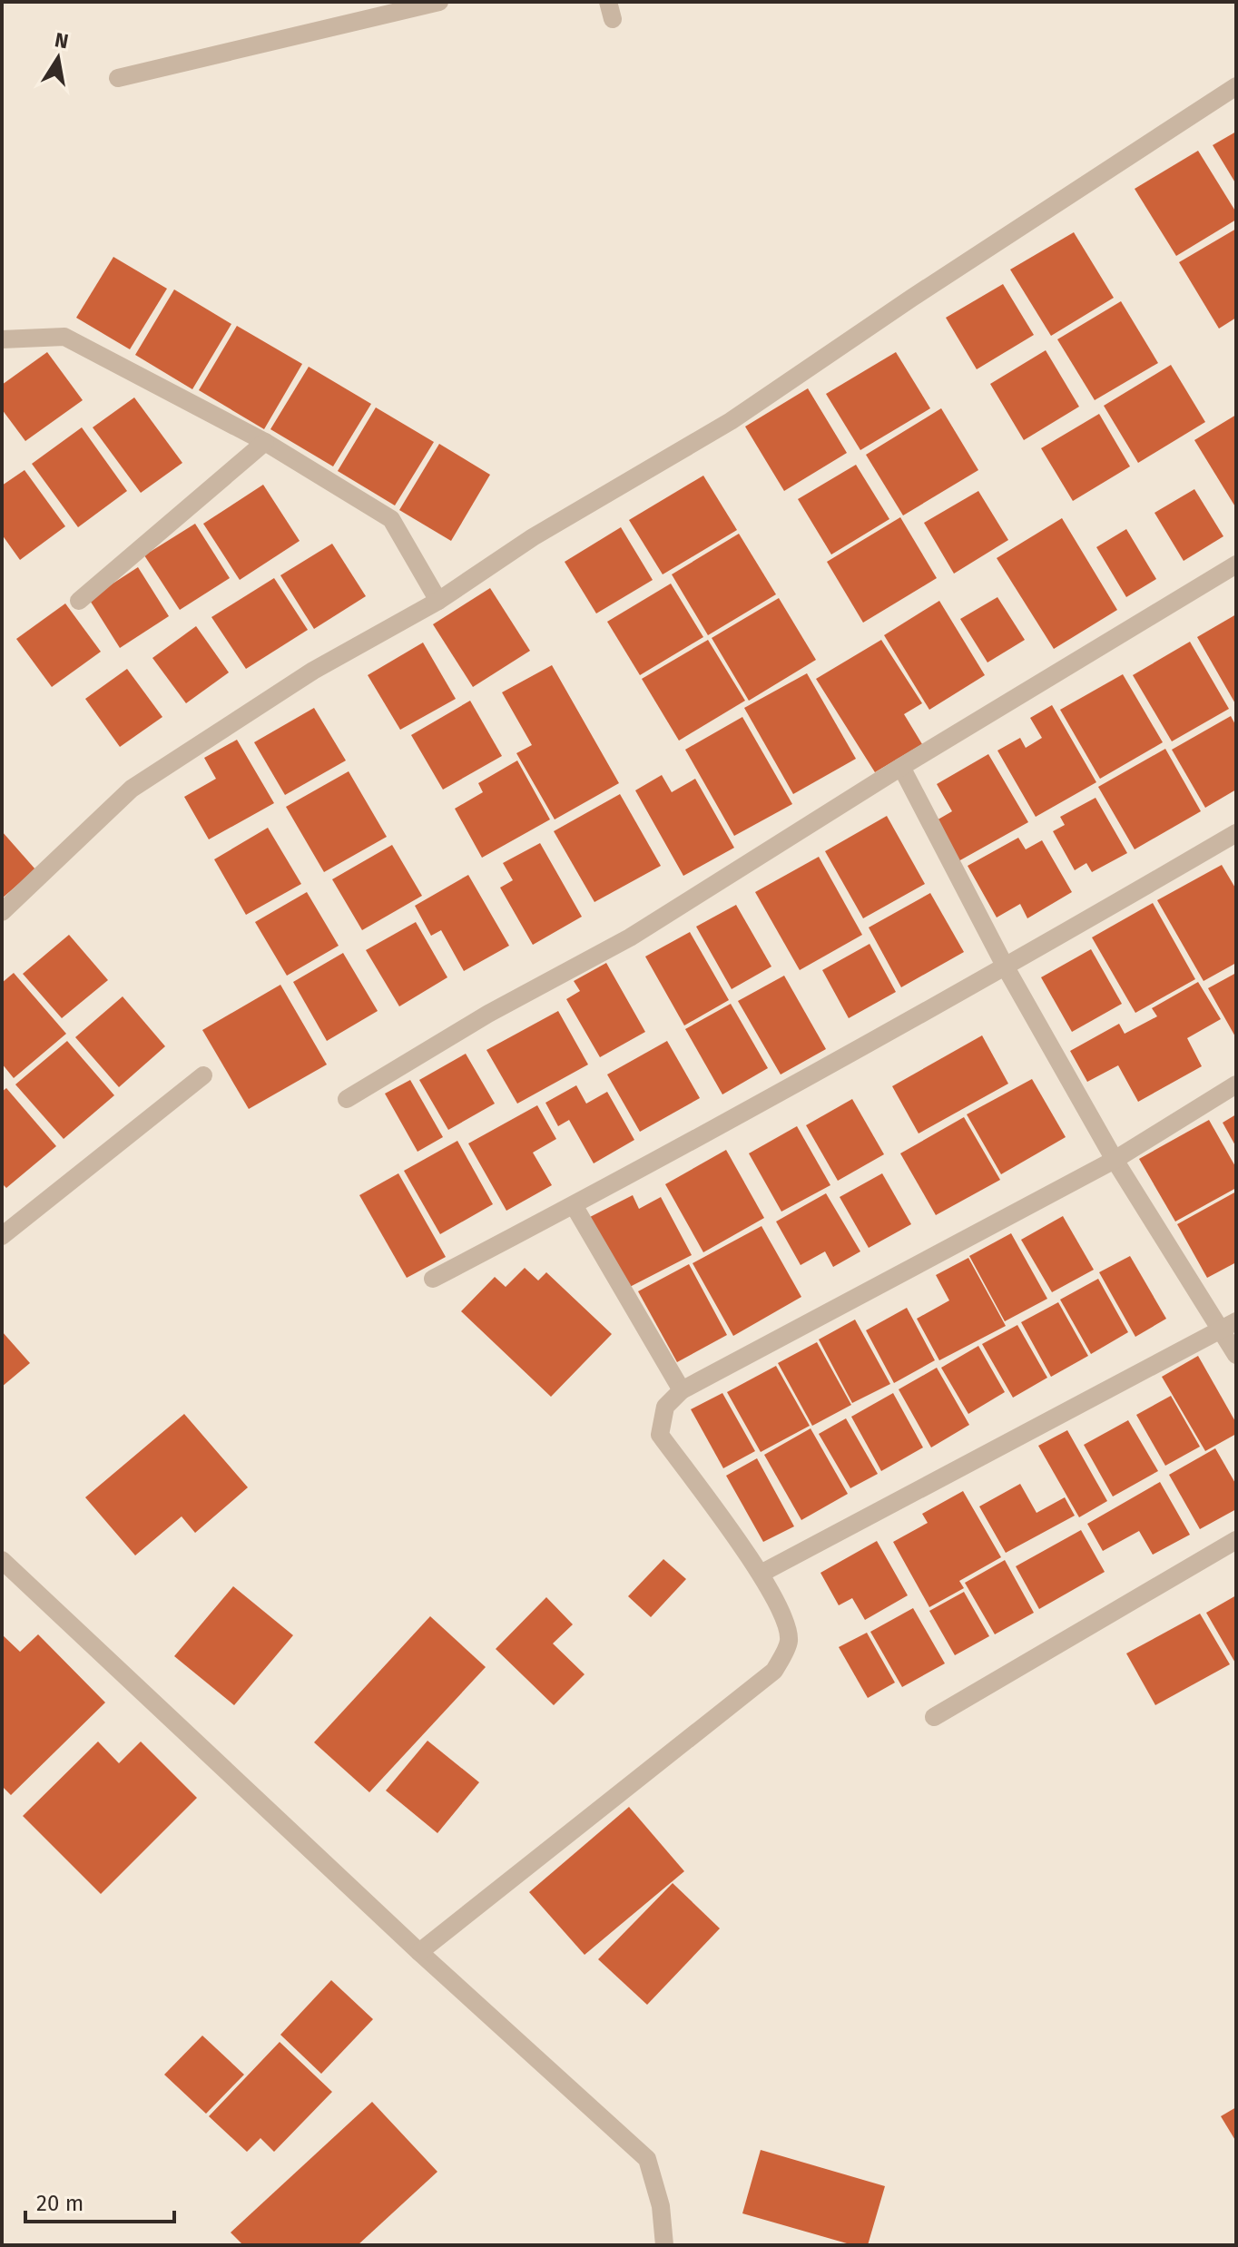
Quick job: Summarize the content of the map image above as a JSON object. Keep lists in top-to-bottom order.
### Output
{
  "scale_bar": "20 m",
  "north": "top"
}
